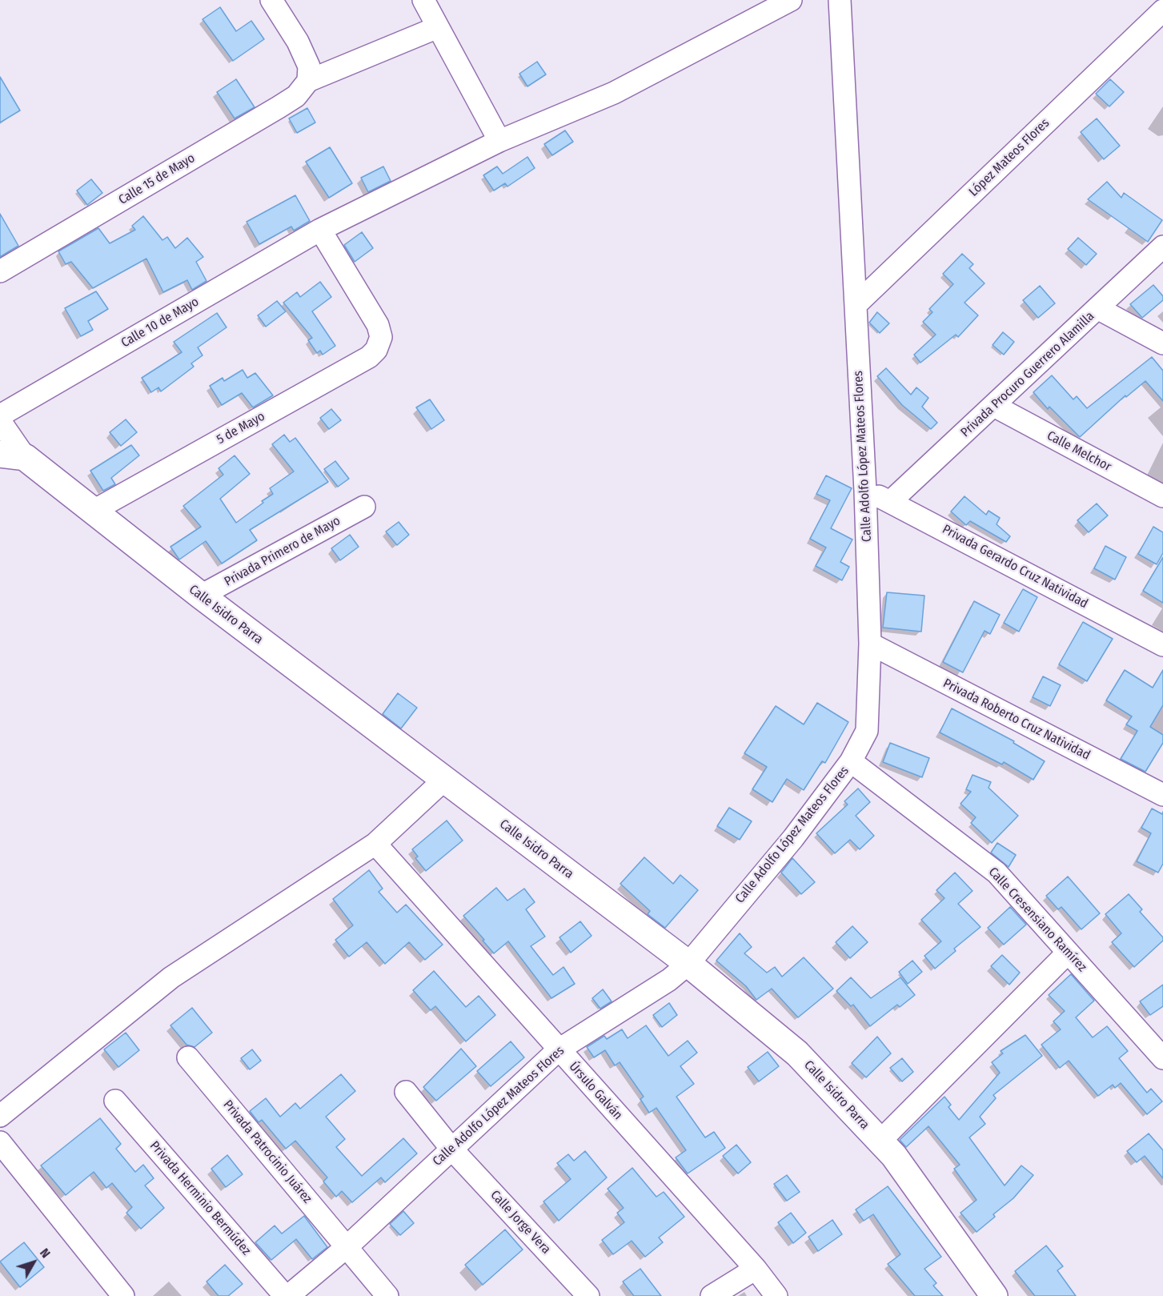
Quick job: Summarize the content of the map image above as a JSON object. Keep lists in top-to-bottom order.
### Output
{
  "streets": {
    "street": [
      "López Mateos Flores",
      "Calle 15 de Mayo",
      "Calle 10 de Mayo",
      "Privada Procuro Guerrero Alamilla",
      "5 de Mayo",
      "Calle Melchor",
      "Calle Adolfo López Mateos Flores",
      "Privada Primero de Mayo",
      "Privada Gerardo Cruz Natividad",
      "Calle Isidro Parra",
      "Privada Roberto Cruz Natividad",
      "Calle Cresensiano Ramírez",
      "Úrsulo Galván",
      "Privada Patrocinio Juárez",
      "Privada Herminio Bermúdez",
      "Calle Jorge Vera"
    ]
  },
  "crossings": [
    ["López Mateos Flores", "Calle Adolfo López Mateos Flores"],
    ["Calle 10 de Mayo", "5 de Mayo"],
    ["Privada Procuro Guerrero Alamilla", "Calle Melchor"],
    ["Privada Procuro Guerrero Alamilla", "Privada Gerardo Cruz Natividad"],
    ["5 de Mayo", "Calle Isidro Parra"],
    ["Calle Adolfo López Mateos Flores", "Privada Gerardo Cruz Natividad"],
    ["Calle Adolfo López Mateos Flores", "Calle Isidro Parra"],
    ["Calle Adolfo López Mateos Flores", "Privada Roberto Cruz Natividad"],
    ["Calle Adolfo López Mateos Flores", "Calle Cresensiano Ramírez"],
    ["Calle Adolfo López Mateos Flores", "Úrsulo Galván"],
    ["Calle Adolfo López Mateos Flores", "Privada Patrocinio Juárez"],
    ["Calle Adolfo López Mateos Flores", "Privada Herminio Bermúdez"],
    ["Calle Adolfo López Mateos Flores", "Calle Jorge Vera"],
    ["Privada Primero de Mayo", "Calle Isidro Parra"]
  ],
  "north": "top right"
}
